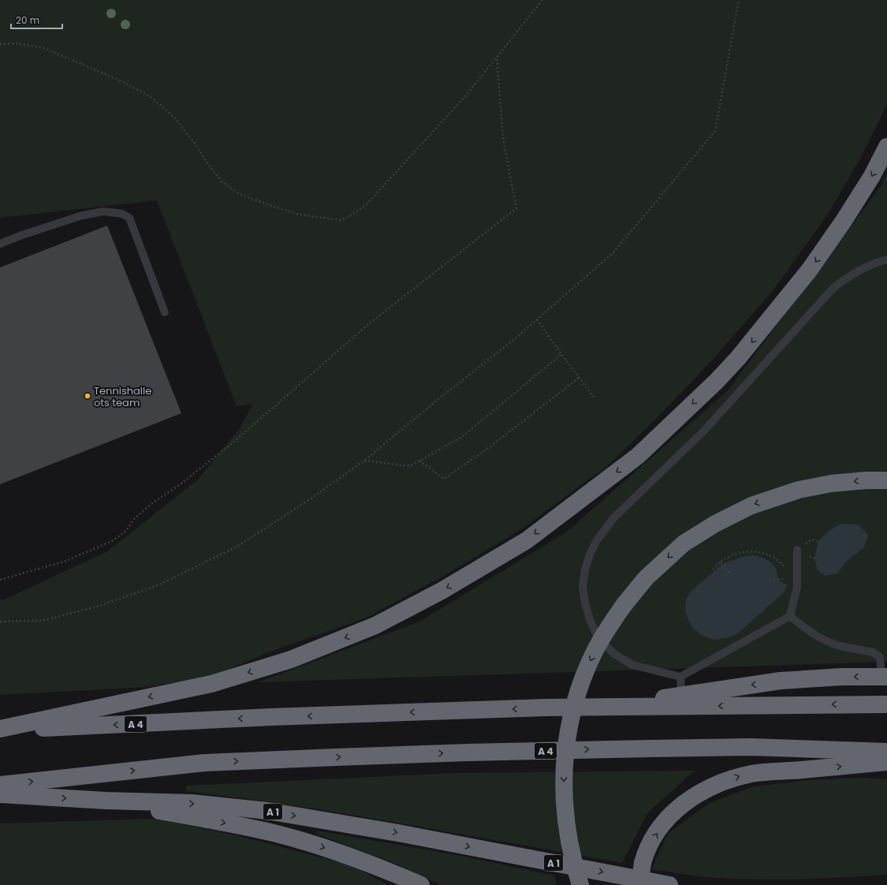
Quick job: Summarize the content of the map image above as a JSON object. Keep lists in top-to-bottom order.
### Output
{
  "streets": {
    "highway": ["A 4", "A 1"]
  },
  "places": ["Tennishalle ots team"],
  "scale_bar": "20 m"
}
